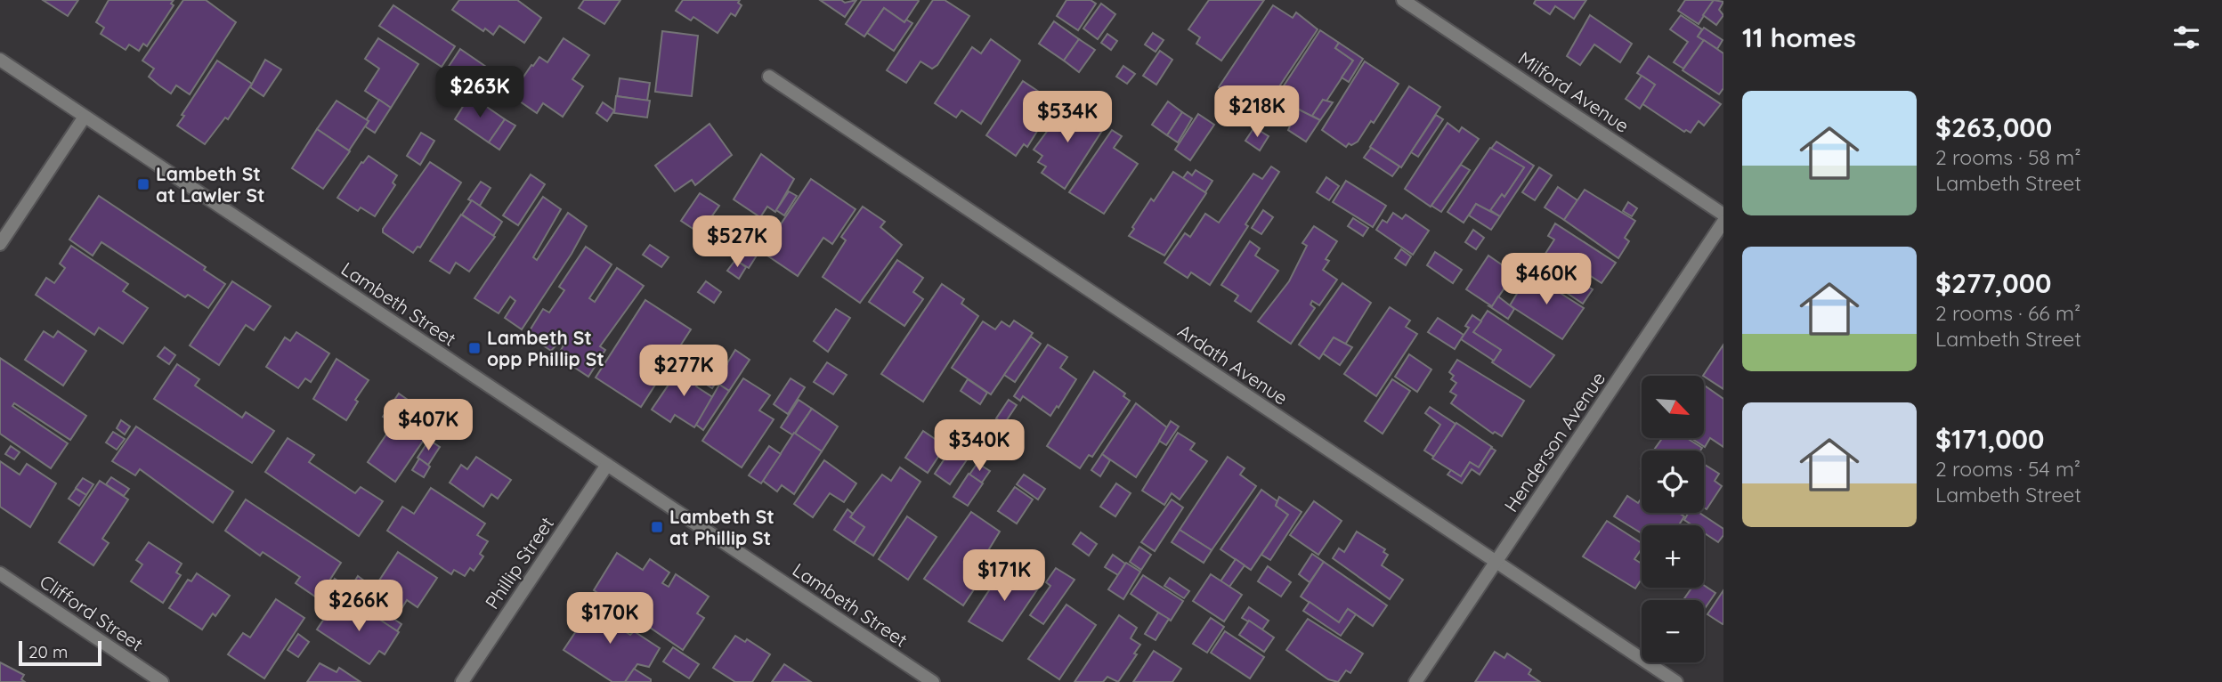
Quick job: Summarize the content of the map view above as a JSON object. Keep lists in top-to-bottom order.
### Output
{
  "streets": {
    "street": [
      "Milford Avenue",
      "Lambeth Street",
      "Ardath Avenue",
      "Henderson Avenue",
      "Phillip Street",
      "Clifford Street"
    ]
  },
  "crossings": [
    ["Lambeth Street", "Phillip Street"],
    ["Ardath Avenue", "Henderson Avenue"]
  ],
  "places": {
    "transit": ["Lambeth St at Lawler St", "Lambeth St opp Phillip St", "Lambeth St at Phillip St"]
  },
  "scale_bar": "20 m",
  "north": "bottom right",
  "page": {
    "heading": "11 homes",
    "price": [
      "$263K",
      "$218K",
      "$534K",
      "$527K",
      "$460K",
      "$277K",
      "$407K",
      "$340K",
      "$171K",
      "$266K",
      "$170K"
    ],
    "list": [
      {
        "name": "$263,000",
        "note": "2 rooms · 58 m² · Lambeth Street"
      },
      {
        "name": "$277,000",
        "note": "2 rooms · 66 m² · Lambeth Street"
      },
      {
        "name": "$171,000",
        "note": "2 rooms · 54 m² · Lambeth Street"
      }
    ],
    "map_buttons": ["+", "−"],
    "scale": "20 m"
  }
}
